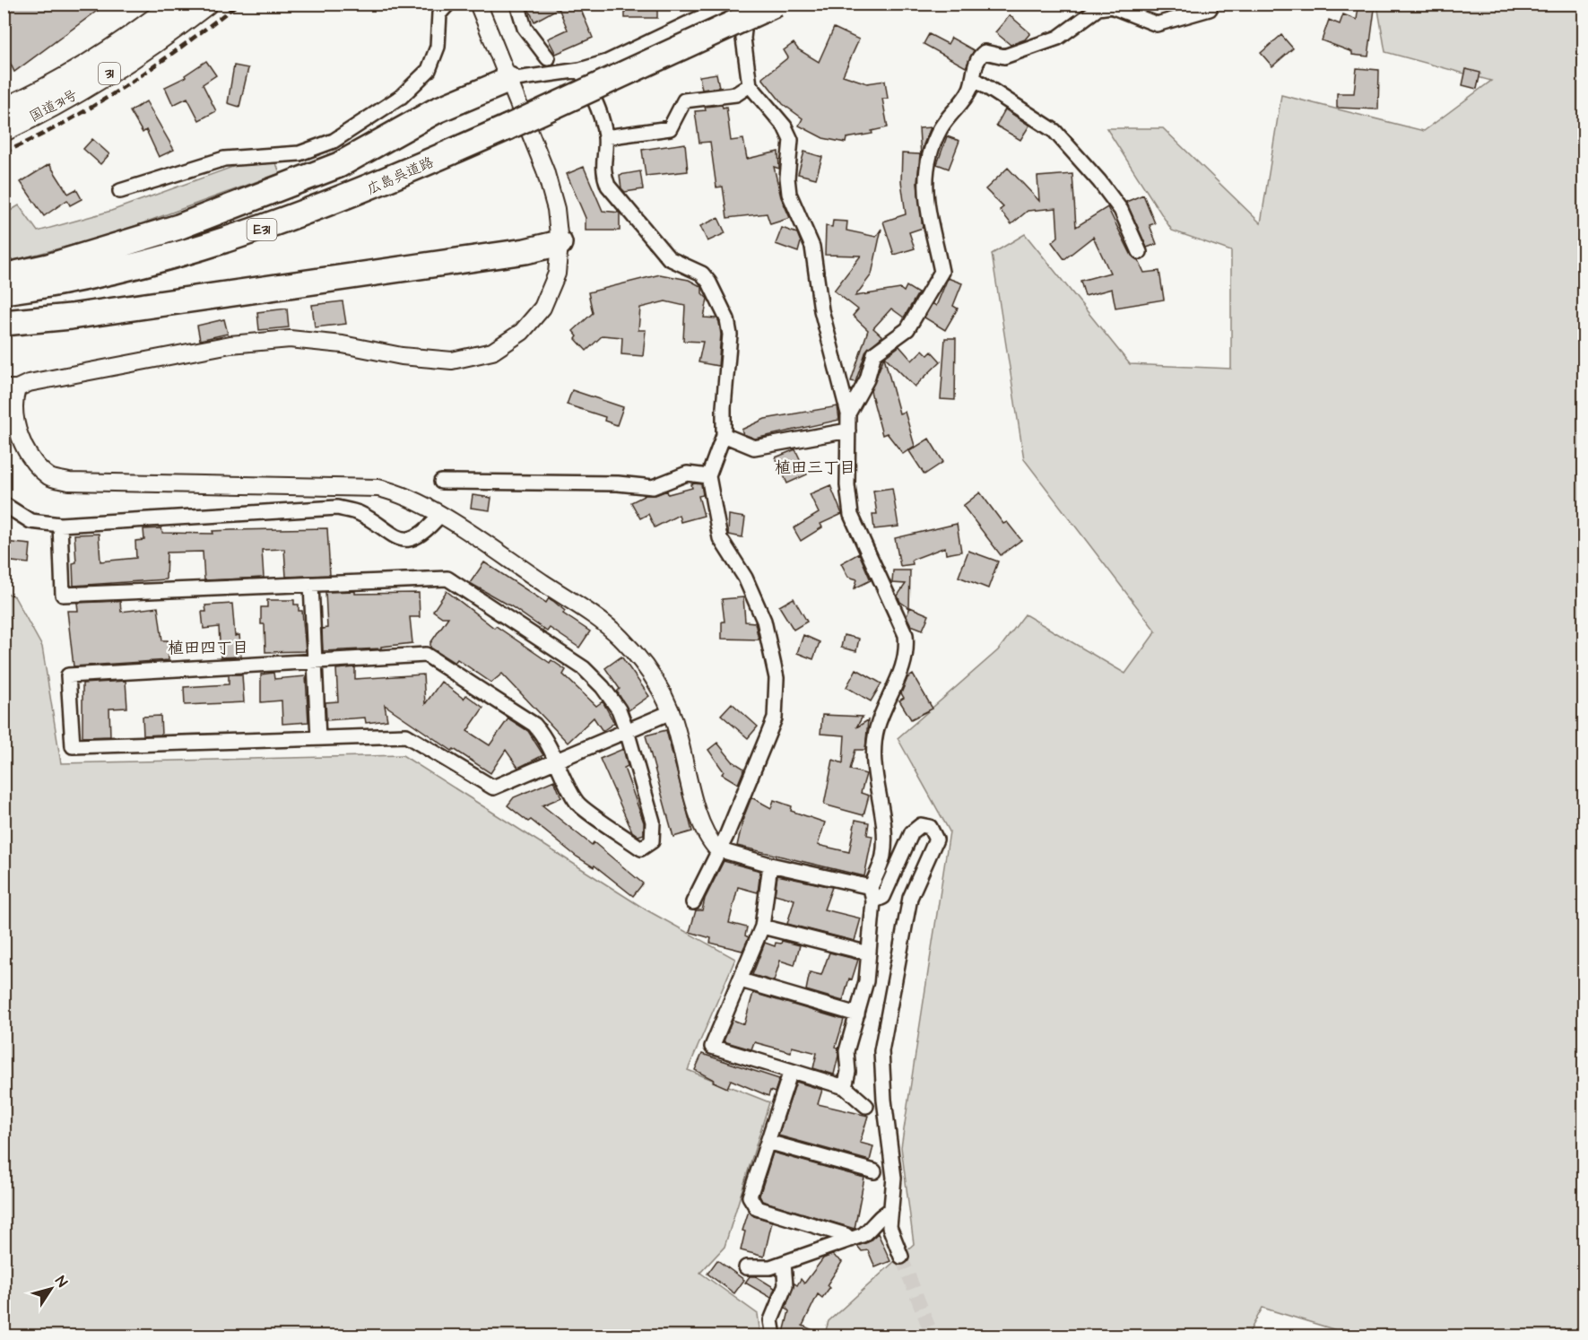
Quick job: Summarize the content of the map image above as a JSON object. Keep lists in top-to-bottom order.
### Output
{
  "streets": {
    "highway": [
      "31",
      "国道31号",
      "広島呉道路",
      "E31"
    ]
  },
  "districts": ["植田三丁目", "植田四丁目"],
  "north": "top right"
}
